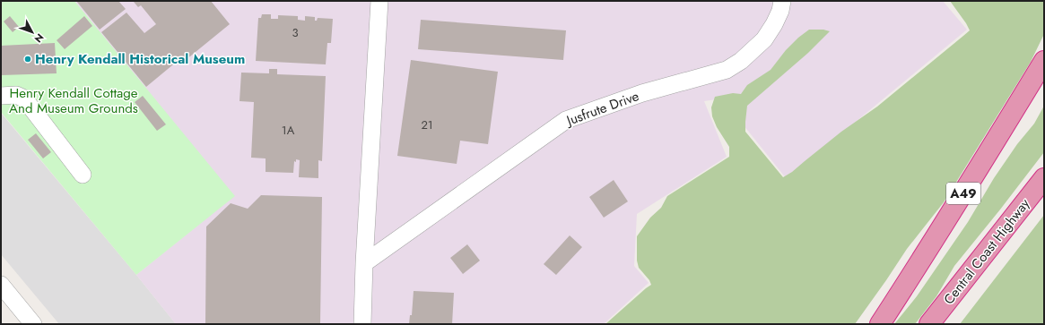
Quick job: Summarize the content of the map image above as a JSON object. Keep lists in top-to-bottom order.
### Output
{
  "streets": {
    "highway": ["A49", "Central Coast Highway"],
    "street": ["Jusfrute Drive"]
  },
  "parks": ["Henry Kendall Cottage And Museum Grounds"],
  "places": ["Henry Kendall Historical Museum"],
  "house_numbers": ["3", "21", "1A"],
  "north": "bottom right"
}
